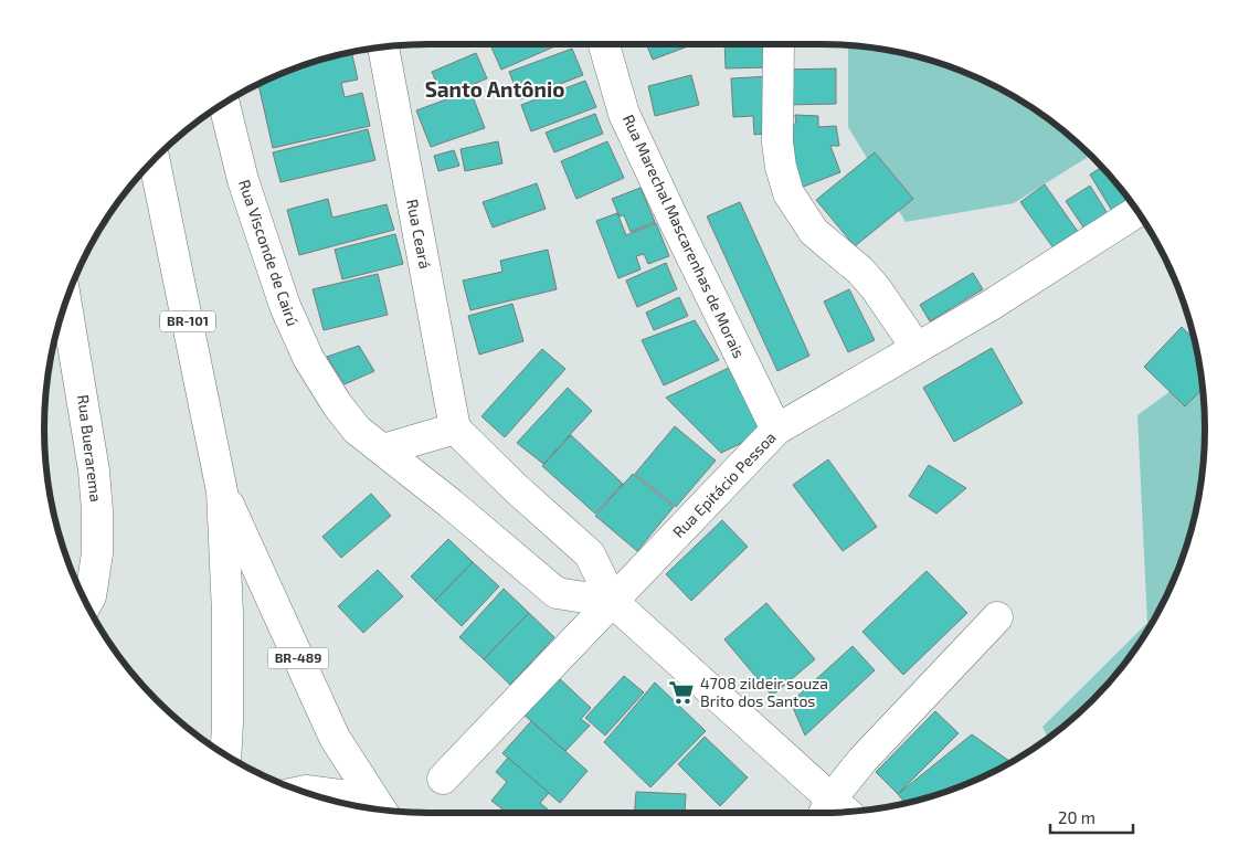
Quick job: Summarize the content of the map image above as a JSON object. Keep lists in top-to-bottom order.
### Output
{
  "streets": {
    "main road": [
      "Rua Ceará",
      "Rua Marechal Mascarenhas de Morais",
      "Rua Visconde de Cairú",
      "BR-101",
      "Rua Buerarema",
      "Rua Epitácio Pessoa",
      "BR-489"
    ]
  },
  "crossings": [
    ["Rua Marechal Mascarenhas de Morais", "Rua Epitácio Pessoa"],
    ["Rua Visconde de Cairú", "Rua Epitácio Pessoa"],
    ["BR-101", "BR-489"]
  ],
  "districts": ["Santo Antônio"],
  "places": {
    "supermarket": ["4708 zildeir souza Brito dos Santos"]
  },
  "scale_bar": "20 m"
}
